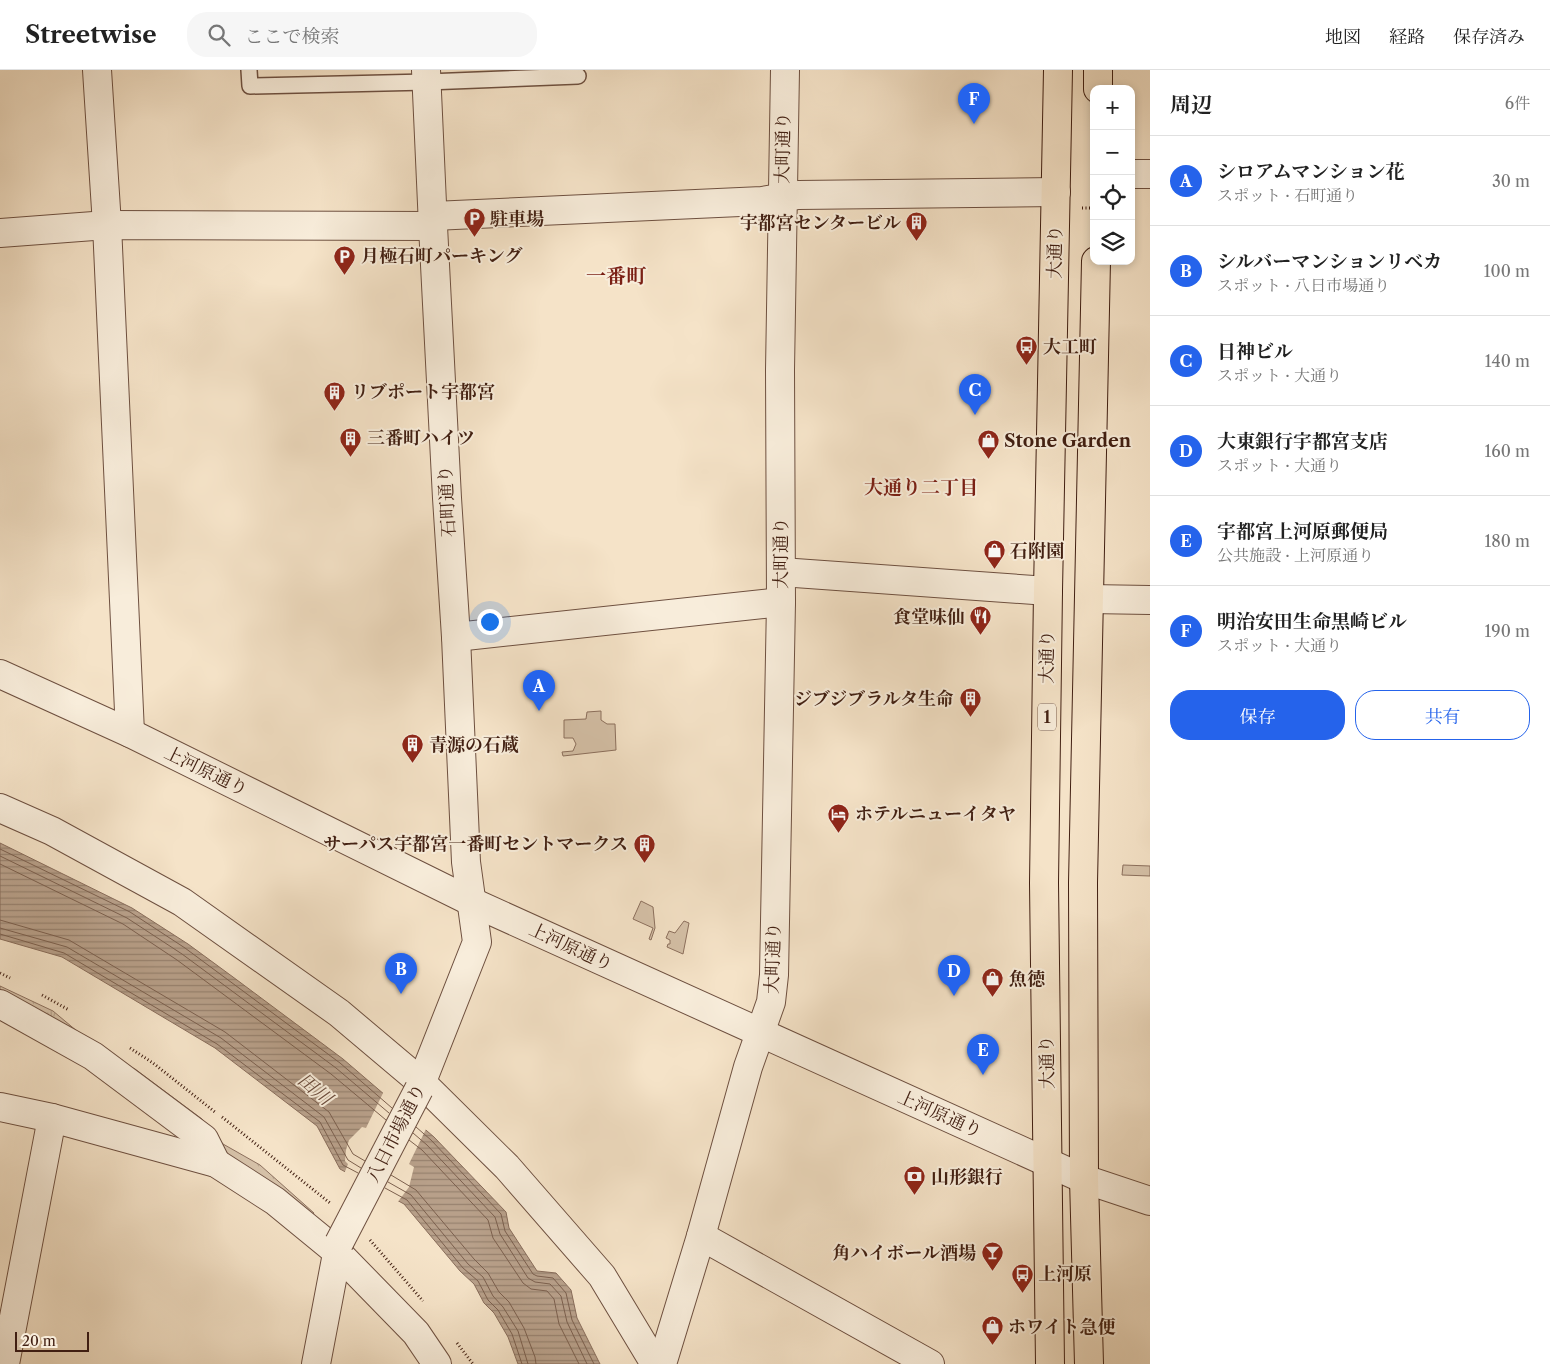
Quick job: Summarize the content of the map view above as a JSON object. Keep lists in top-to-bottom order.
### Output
{
  "streets": {
    "main road": ["大通り", "1"],
    "street": [
      "大町通り",
      "石町通り",
      "上河原通り",
      "八日市場通り"
    ]
  },
  "crossings": [
    ["大町通り", "上河原通り"],
    ["大通り", "上河原通り"],
    ["石町通り", "上河原通り"],
    ["石町通り", "八日市場通り"],
    ["上河原通り", "八日市場通り"]
  ],
  "districts": ["一番町", "大通り二丁目"],
  "water": ["田川"],
  "places": {
    "parking": ["駐車場", "月極石町パーキング"],
    "building": [
      "宇都宮センタービル",
      "リブポート宇都宮",
      "三番町ハイツ",
      "ジブジブラルタ生命",
      "青源の石蔵",
      "サーパス宇都宮一番町セントマークス"
    ],
    "bus stop": ["大工町", "上河原"],
    "shop": [
      "Stone Garden",
      "石附園",
      "魚徳",
      "ホワイト急便"
    ],
    "restaurant": ["食堂味仙"],
    "hotel": ["ホテルニューイタヤ"],
    "bank": ["山形銀行"],
    "bar": ["角ハイボール酒場"]
  },
  "scale_bar": "20 m",
  "page": {
    "header": "Streetwise",
    "search": "ここで検索",
    "nav": ["地図", "経路", "保存済み"],
    "heading": ["周辺", "6件"],
    "pins": [
      "F",
      "C",
      "A",
      "B",
      "D",
      "E"
    ],
    "map_buttons": ["+", "−"],
    "list": [
      {
        "mark": "A",
        "name": "シロアムマンション花",
        "note": "スポット · 石町通り",
        "value": "30 m"
      },
      {
        "mark": "B",
        "name": "シルバーマンションリベカ",
        "note": "スポット · 八日市場通り",
        "value": "100 m"
      },
      {
        "mark": "C",
        "name": "日神ビル",
        "note": "スポット · 大通り",
        "value": "140 m"
      },
      {
        "mark": "D",
        "name": "大東銀行宇都宮支店",
        "note": "スポット · 大通り",
        "value": "160 m"
      },
      {
        "mark": "E",
        "name": "宇都宮上河原郵便局",
        "note": "公共施設 · 上河原通り",
        "value": "180 m"
      },
      {
        "mark": "F",
        "name": "明治安田生命黒崎ビル",
        "note": "スポット · 大通り",
        "value": "190 m"
      }
    ],
    "buttons": ["保存", "共有"],
    "scale": "20 m"
  }
}
